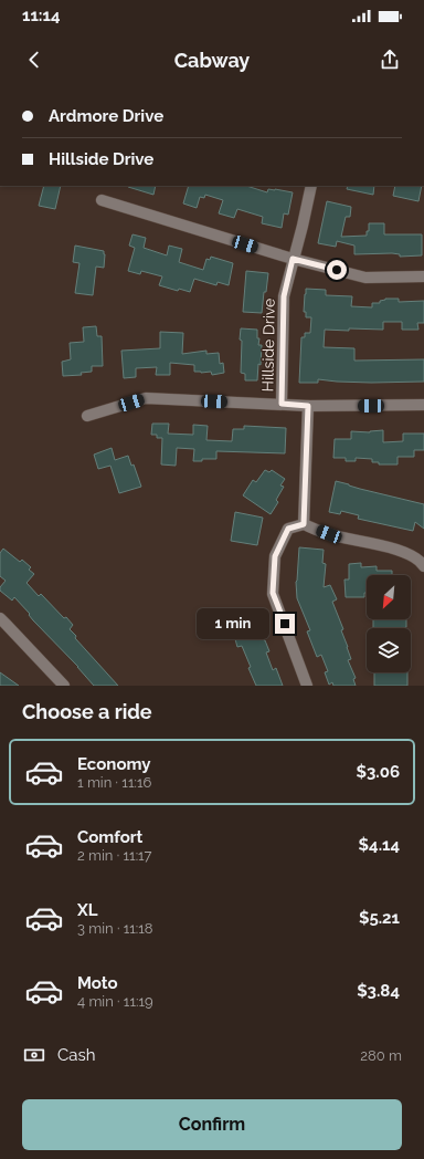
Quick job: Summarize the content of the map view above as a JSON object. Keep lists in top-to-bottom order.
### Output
{
  "streets": {
    "street": ["Hillside Drive"]
  },
  "north": "bottom left",
  "page": {
    "status": "11:14",
    "header": "Cabway",
    "banner": ["Ardmore Drive", "Hillside Drive"],
    "bubble": "1 min",
    "heading": "Choose a ride",
    "list": [
      {
        "name": "Economy",
        "note": "1 min · 11:16",
        "value": "$3.06"
      },
      {
        "name": "Comfort",
        "note": "2 min · 11:17",
        "value": "$4.14"
      },
      {
        "name": "XL",
        "note": "3 min · 11:18",
        "value": "$5.21"
      },
      {
        "name": "Moto",
        "note": "4 min · 11:19",
        "value": "$3.84"
      }
    ],
    "pay": ["Cash", "280 m"],
    "buttons": "Confirm"
  }
}
